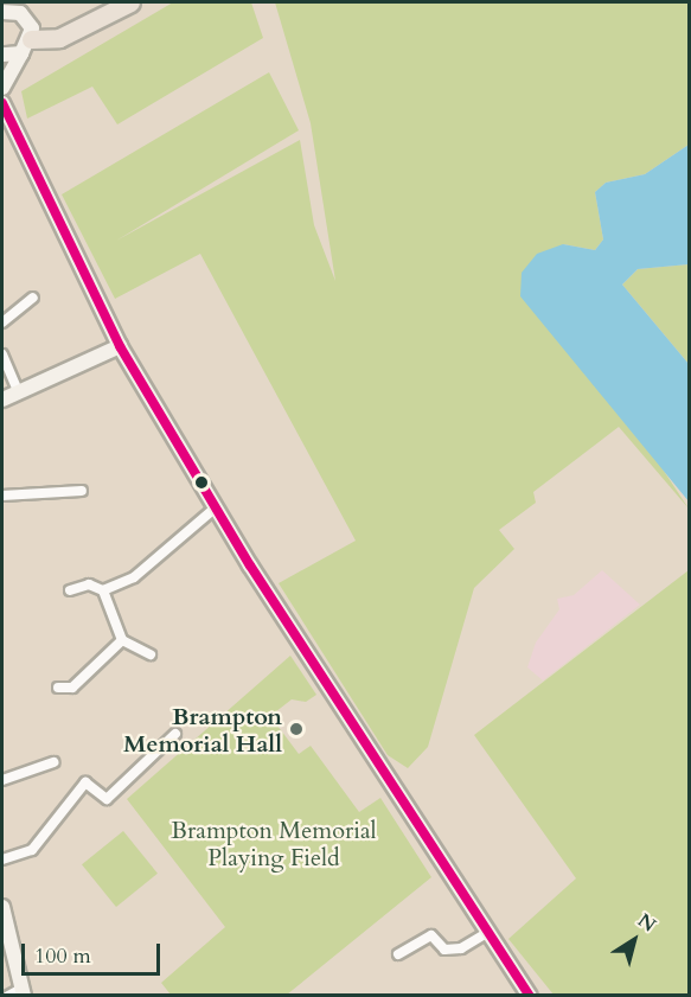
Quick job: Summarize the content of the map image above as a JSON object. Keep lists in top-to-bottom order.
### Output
{
  "parks": ["Brampton Memorial Playing Field"],
  "places": ["Brampton Memorial Hall"],
  "scale_bar": "100 m",
  "north": "top right"
}
